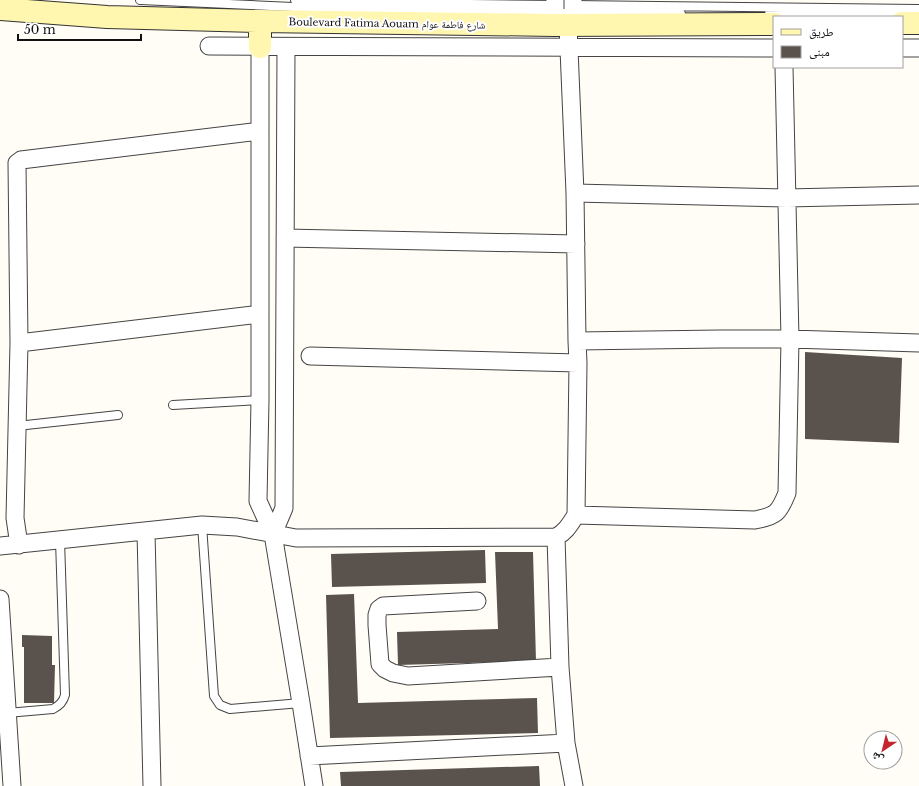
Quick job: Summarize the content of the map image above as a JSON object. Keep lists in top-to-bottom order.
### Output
{
  "streets": {
    "main road": ["Boulevard Fatima Aouam شارع فاطمة عوام"]
  },
  "legend": ["طريق", "مبنى"],
  "scale_bar": "50 m",
  "north": "bottom left"
}
